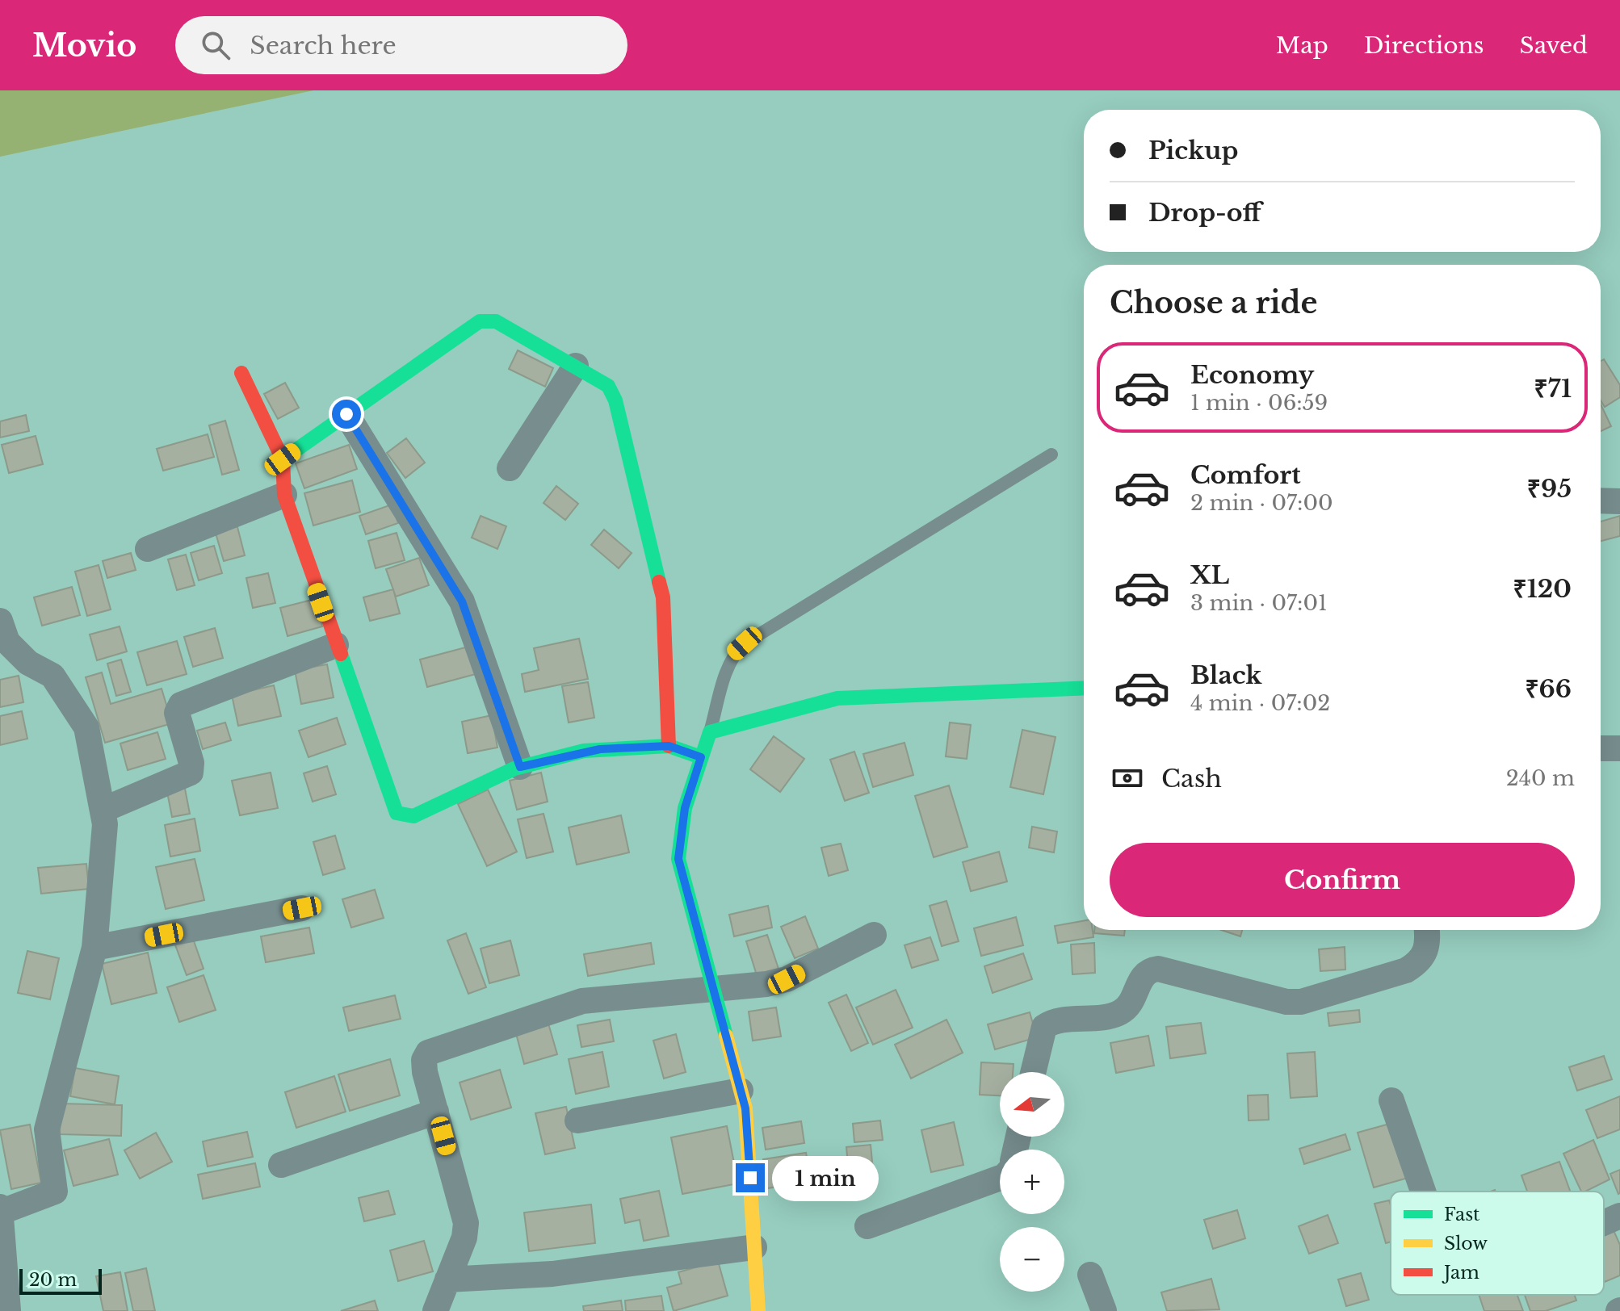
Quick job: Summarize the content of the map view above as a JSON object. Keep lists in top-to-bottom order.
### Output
{
  "legend": ["Fast", "Slow", "Jam"],
  "scale_bar": "20 m",
  "north": "left",
  "page": {
    "header": "Movio",
    "search": "Search here",
    "nav": ["Map", "Directions", "Saved"],
    "banner": ["Pickup", "Drop-off"],
    "heading": "Choose a ride",
    "list": [
      {
        "name": "Economy",
        "note": "1 min · 06:59",
        "value": "₹71"
      },
      {
        "name": "Comfort",
        "note": "2 min · 07:00",
        "value": "₹95"
      },
      {
        "name": "XL",
        "note": "3 min · 07:01",
        "value": "₹120"
      },
      {
        "name": "Black",
        "note": "4 min · 07:02",
        "value": "₹66"
      }
    ],
    "pay": ["Cash", "240 m"],
    "buttons": "Confirm",
    "map_buttons": ["+", "−"],
    "bubble": "1 min",
    "scale": "20 m"
  }
}
